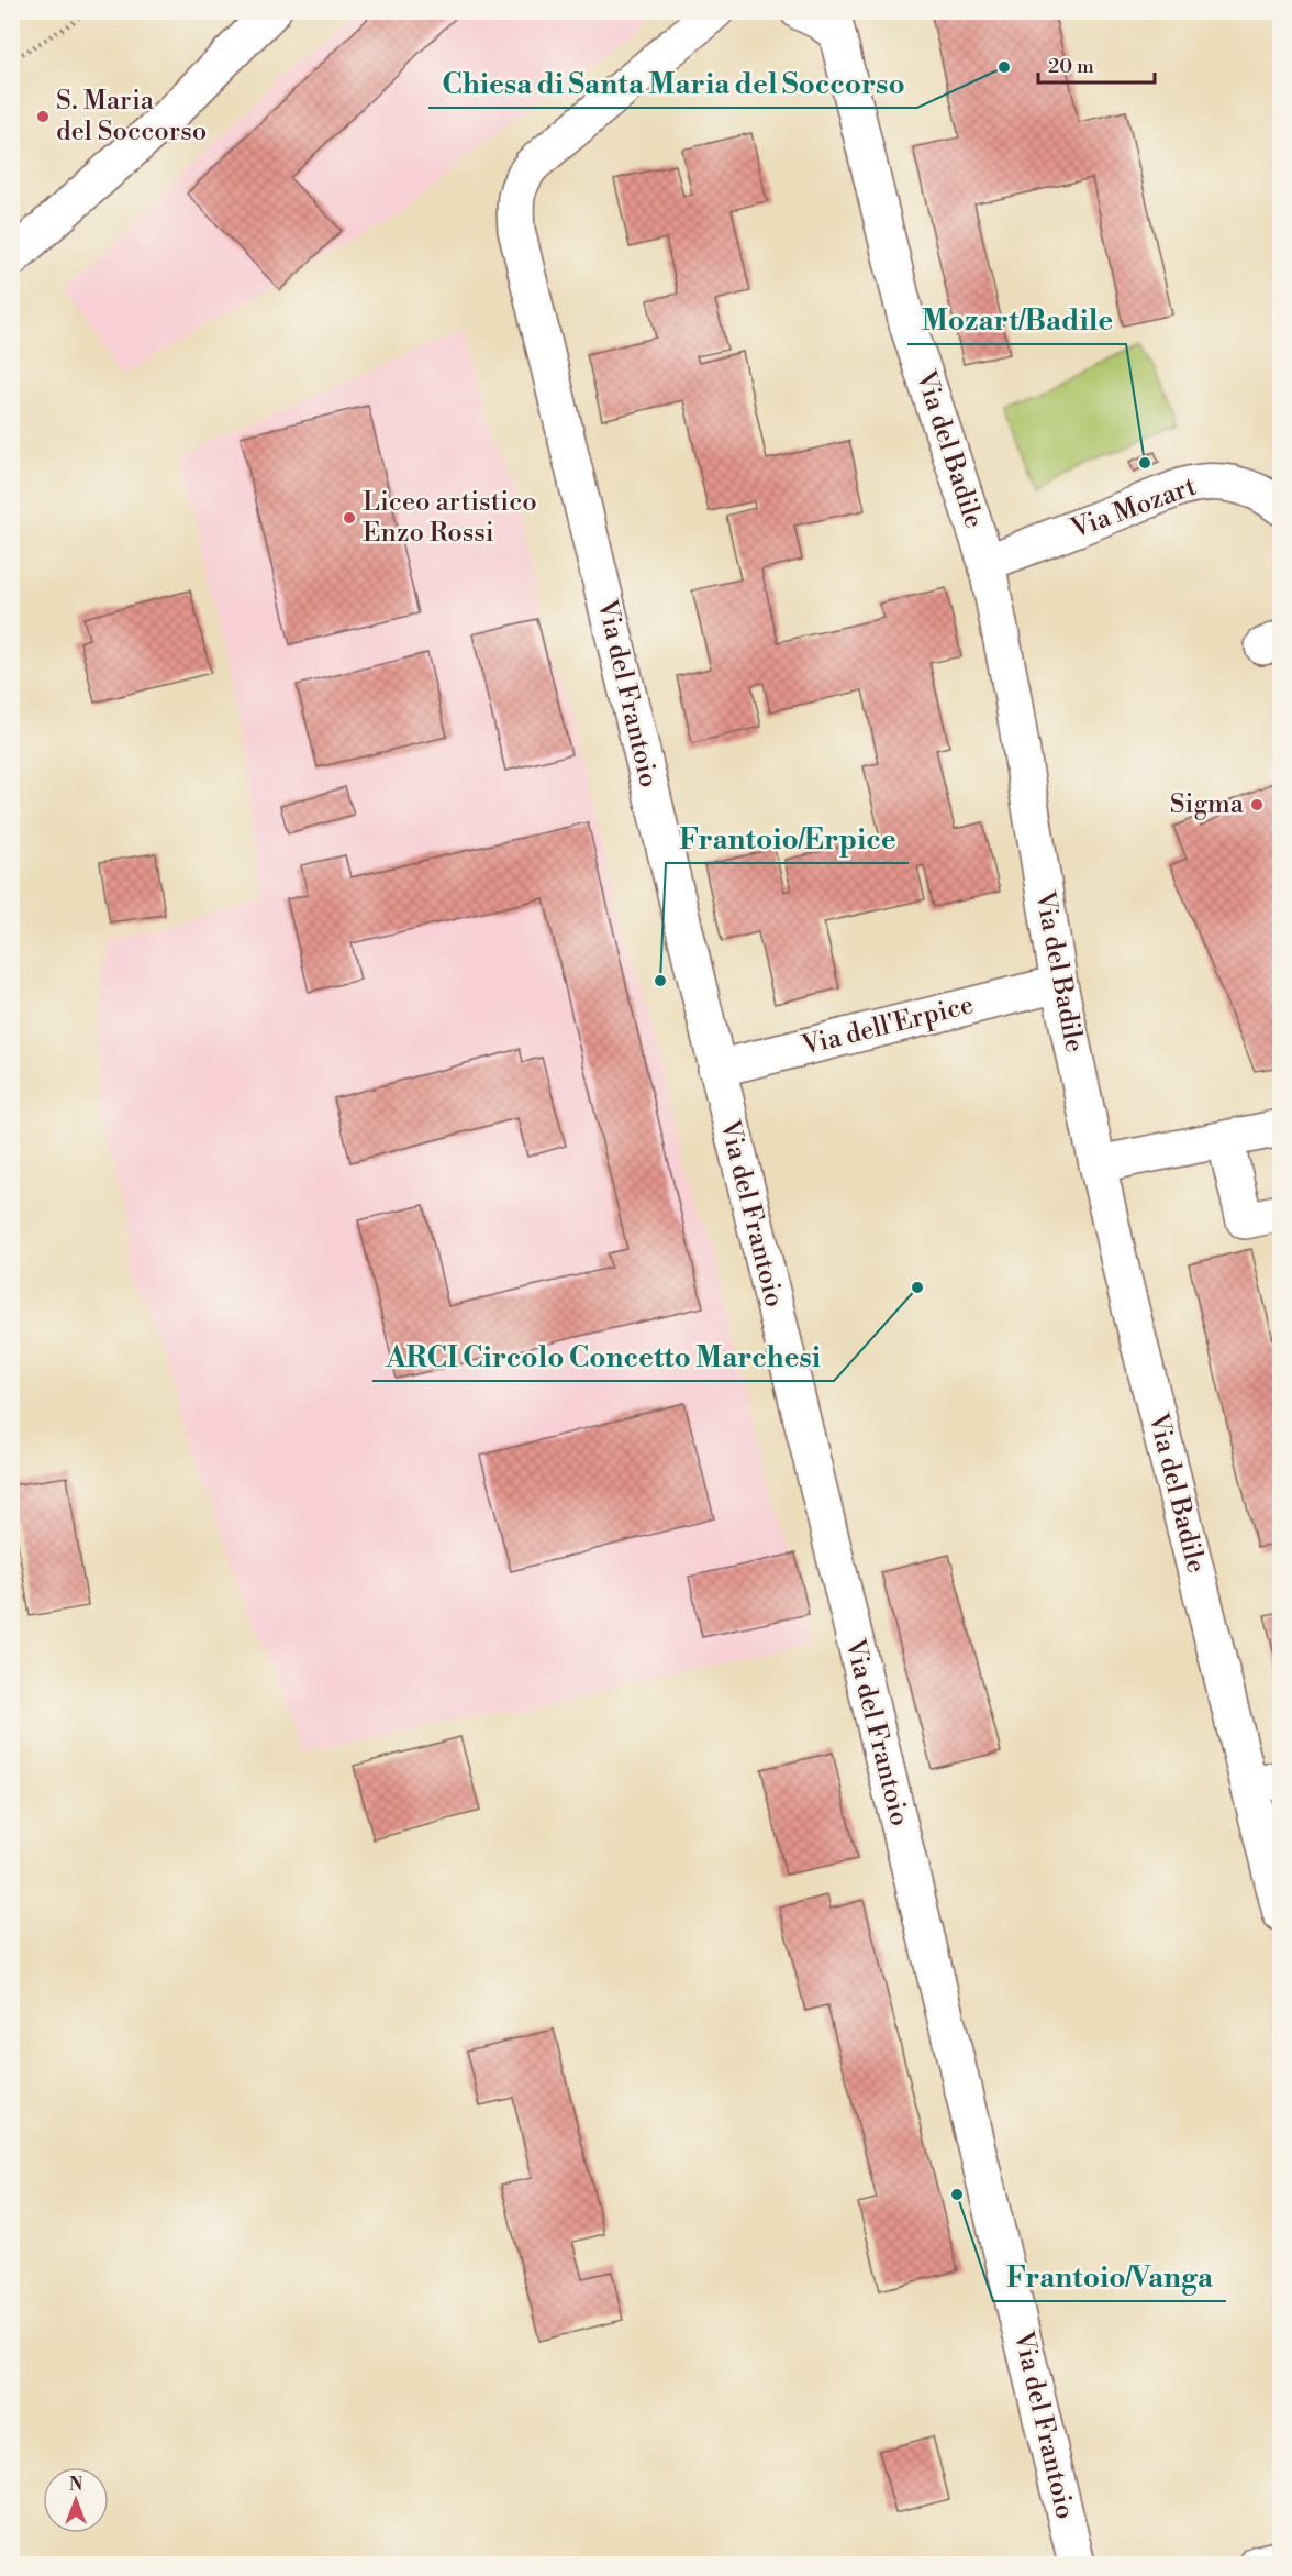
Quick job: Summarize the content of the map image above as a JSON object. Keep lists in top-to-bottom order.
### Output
{
  "streets": {
    "street": [
      "Via del Badile",
      "Via Mozart",
      "Via del Frantoio",
      "Via dell'Erpice"
    ]
  },
  "crossings": [
    ["Via del Badile", "Via Mozart"],
    ["Via del Badile", "Via dell'Erpice"],
    ["Via del Frantoio", "Via dell'Erpice"]
  ],
  "places": [
    "Chiesa di Santa Maria del Soccorso",
    "S. Maria del Soccorso",
    "Mozart/Badile",
    "Liceo artistico Enzo Rossi",
    "Sigma",
    "Frantoio/Erpice",
    "ARCI Circolo Concetto Marchesi",
    "Frantoio/Vanga"
  ],
  "scale_bar": "20 m",
  "north": "top"
}
